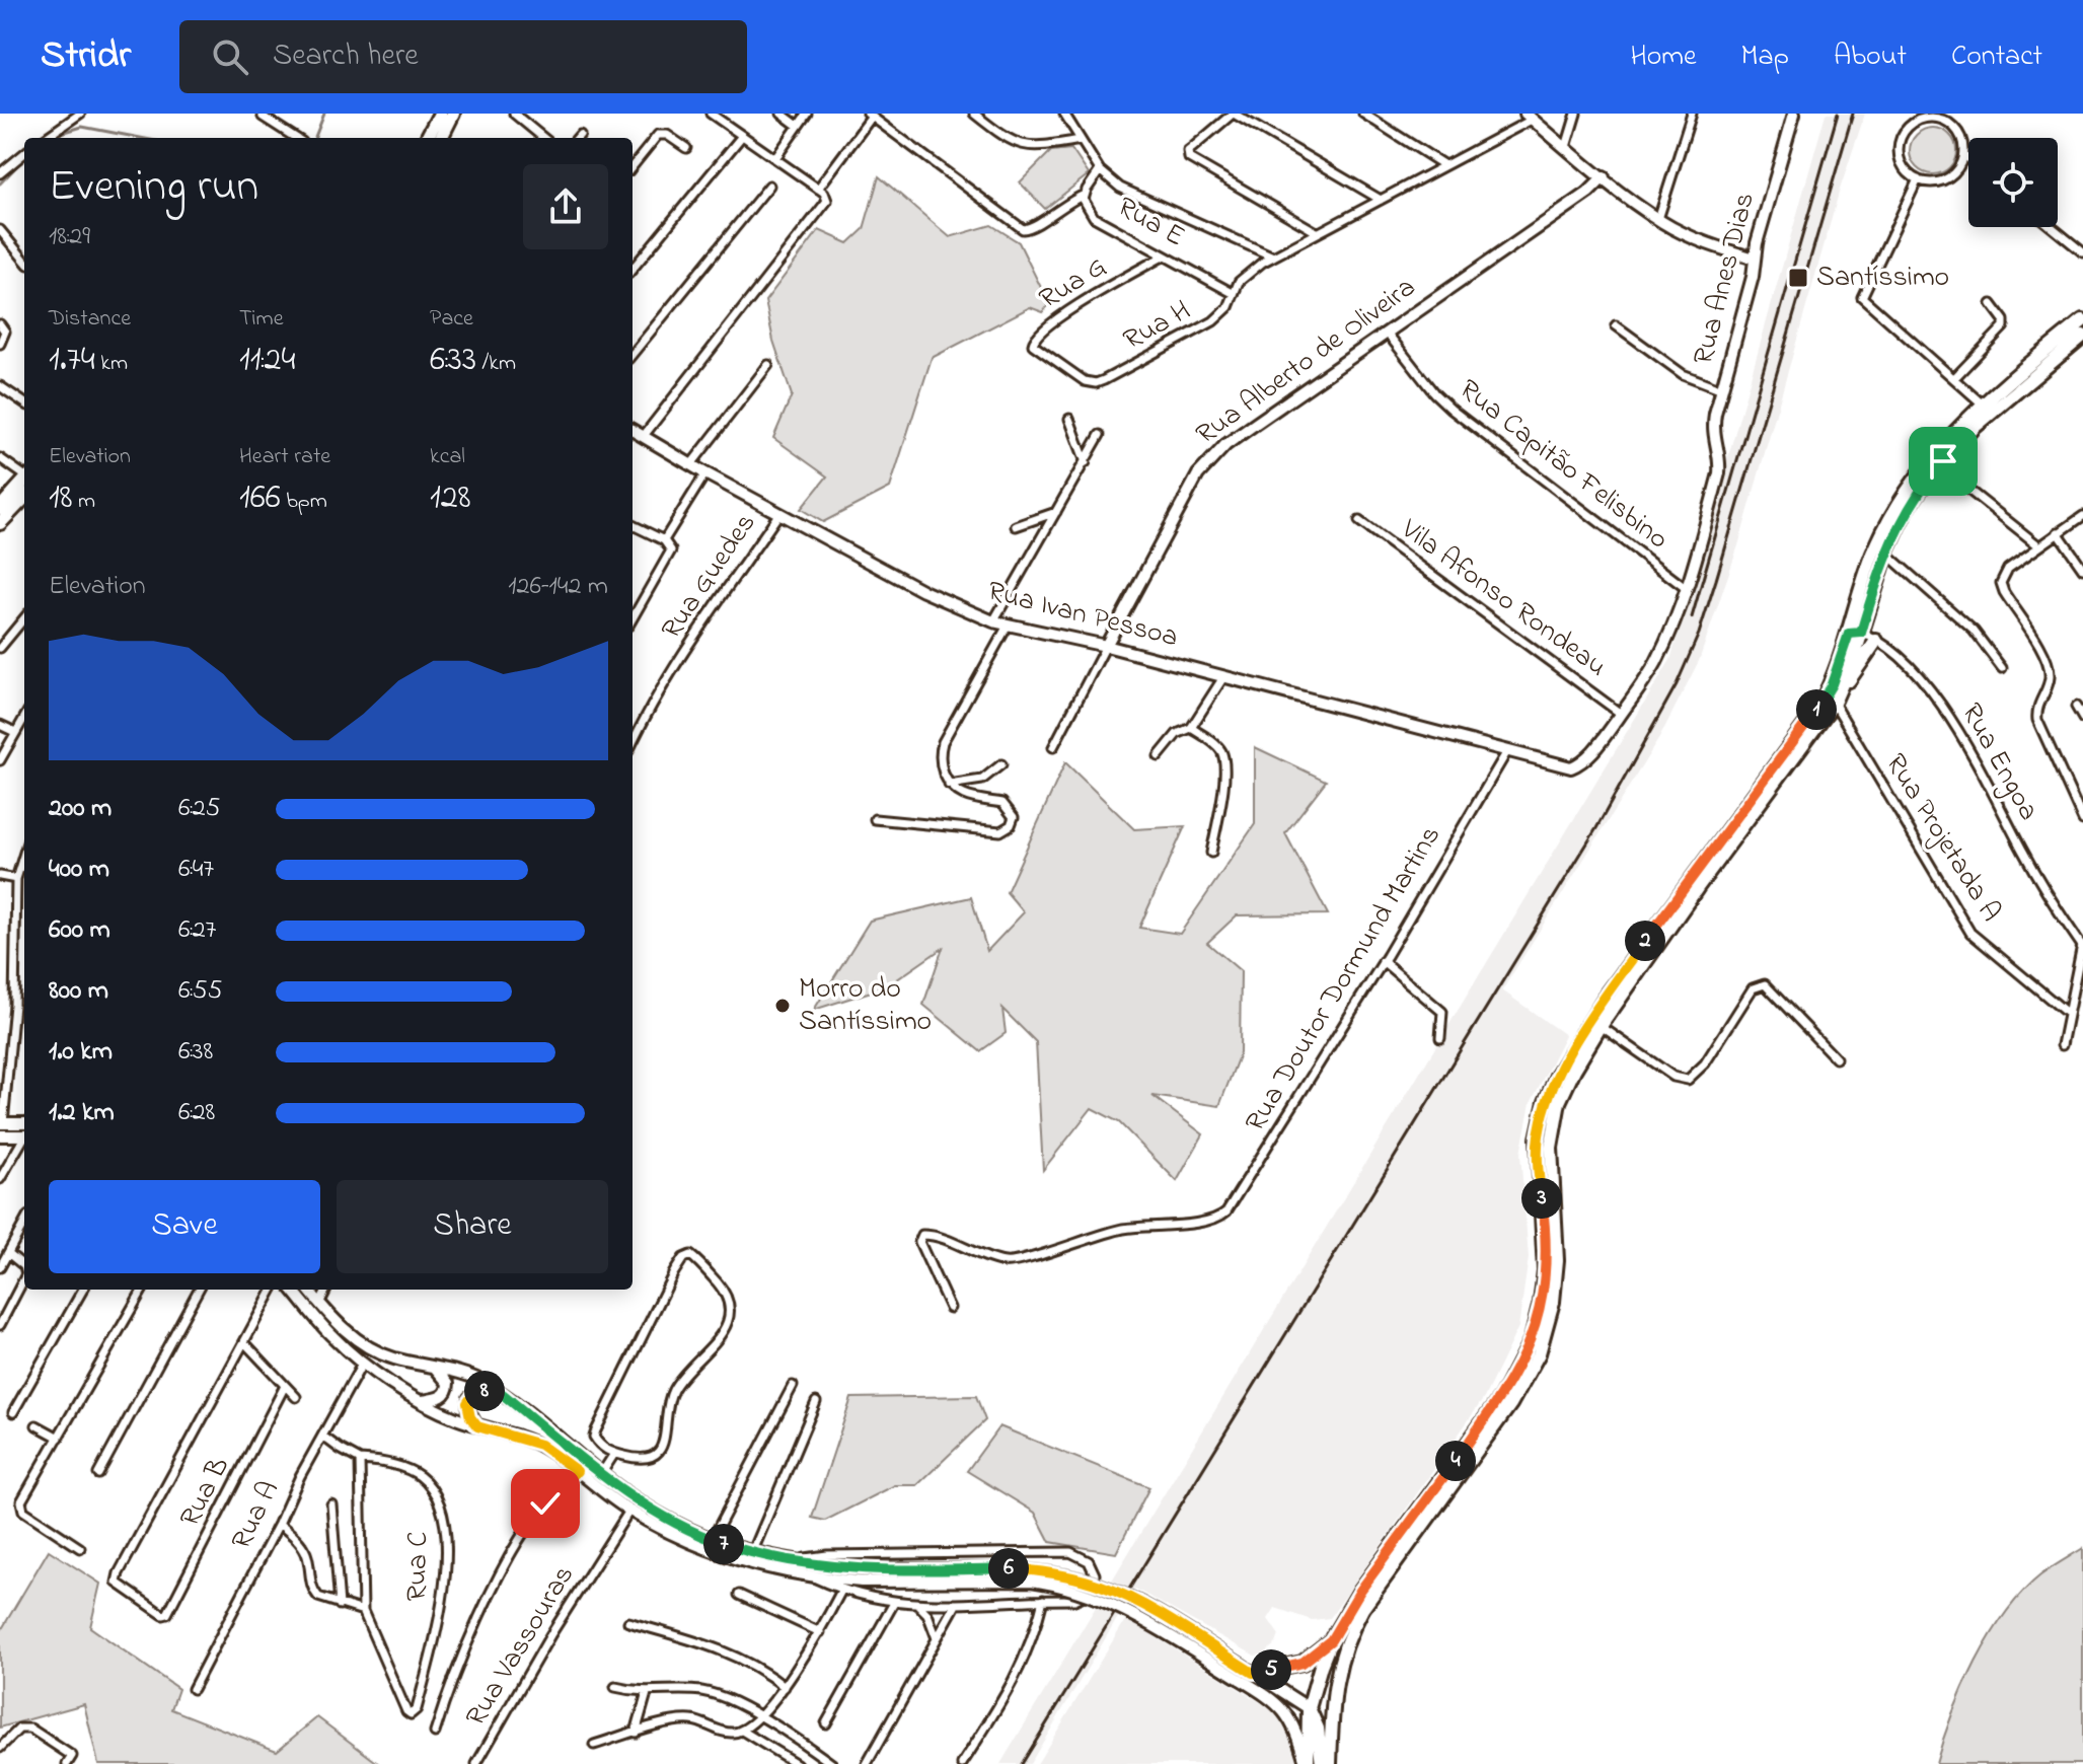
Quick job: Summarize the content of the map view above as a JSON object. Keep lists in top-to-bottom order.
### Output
{
  "streets": {
    "street": [
      "Rua E",
      "Rua Anes Dias",
      "Rua G",
      "Rua H",
      "Rua Alberto de Oliveira",
      "Rua Capitão Felisbino",
      "Rua Guedes",
      "Vila Afonso Rondeau",
      "Rua Ivan Pessoa",
      "Rua Engoa",
      "Rua Projetada A",
      "Rua Doutor Dormund Martins",
      "Rua B",
      "Rua A",
      "Rua C",
      "Rua Vassouras"
    ]
  },
  "crossings": [
    ["Rua E", "Rua G"],
    ["Rua E", "Rua H"],
    ["Rua Anes Dias", "Rua Capitão Felisbino"],
    ["Rua Anes Dias", "Vila Afonso Rondeau"],
    ["Rua Anes Dias", "Rua Ivan Pessoa"],
    ["Rua G", "Rua H"],
    ["Rua Alberto de Oliveira", "Rua Capitão Felisbino"],
    ["Rua Alberto de Oliveira", "Rua Ivan Pessoa"],
    ["Rua Guedes", "Rua Ivan Pessoa"],
    ["Rua Ivan Pessoa", "Rua Doutor Dormund Martins"]
  ],
  "places": {
    "transit": ["Santíssimo"],
    "other": ["Morro do Santíssimo"]
  },
  "page": {
    "header": "Stridr",
    "search": "Search here",
    "nav": [
      "Home",
      "Map",
      "About",
      "Contact"
    ],
    "heading": ["Evening run", "18:29"],
    "stats": [
      ["Distance", "1.74 km"],
      ["Time", "11:24"],
      ["Pace", "6:33 /km"],
      ["Elevation", "18 m"],
      ["Heart rate", "166 bpm"],
      ["kcal", "128"]
    ],
    "chart": ["Elevation", "126–142 m"],
    "pins": [
      "1",
      "2",
      "3",
      "8",
      "4",
      "7",
      "6",
      "5"
    ],
    "list": [
      {
        "name": "200 m",
        "note": "6:25"
      },
      {
        "name": "400 m",
        "note": "6:47"
      },
      {
        "name": "600 m",
        "note": "6:27"
      },
      {
        "name": "800 m",
        "note": "6:55"
      },
      {
        "name": "1.0 km",
        "note": "6:38"
      },
      {
        "name": "1.2 km",
        "note": "6:28"
      }
    ],
    "buttons": ["Save", "Share"]
  }
}
